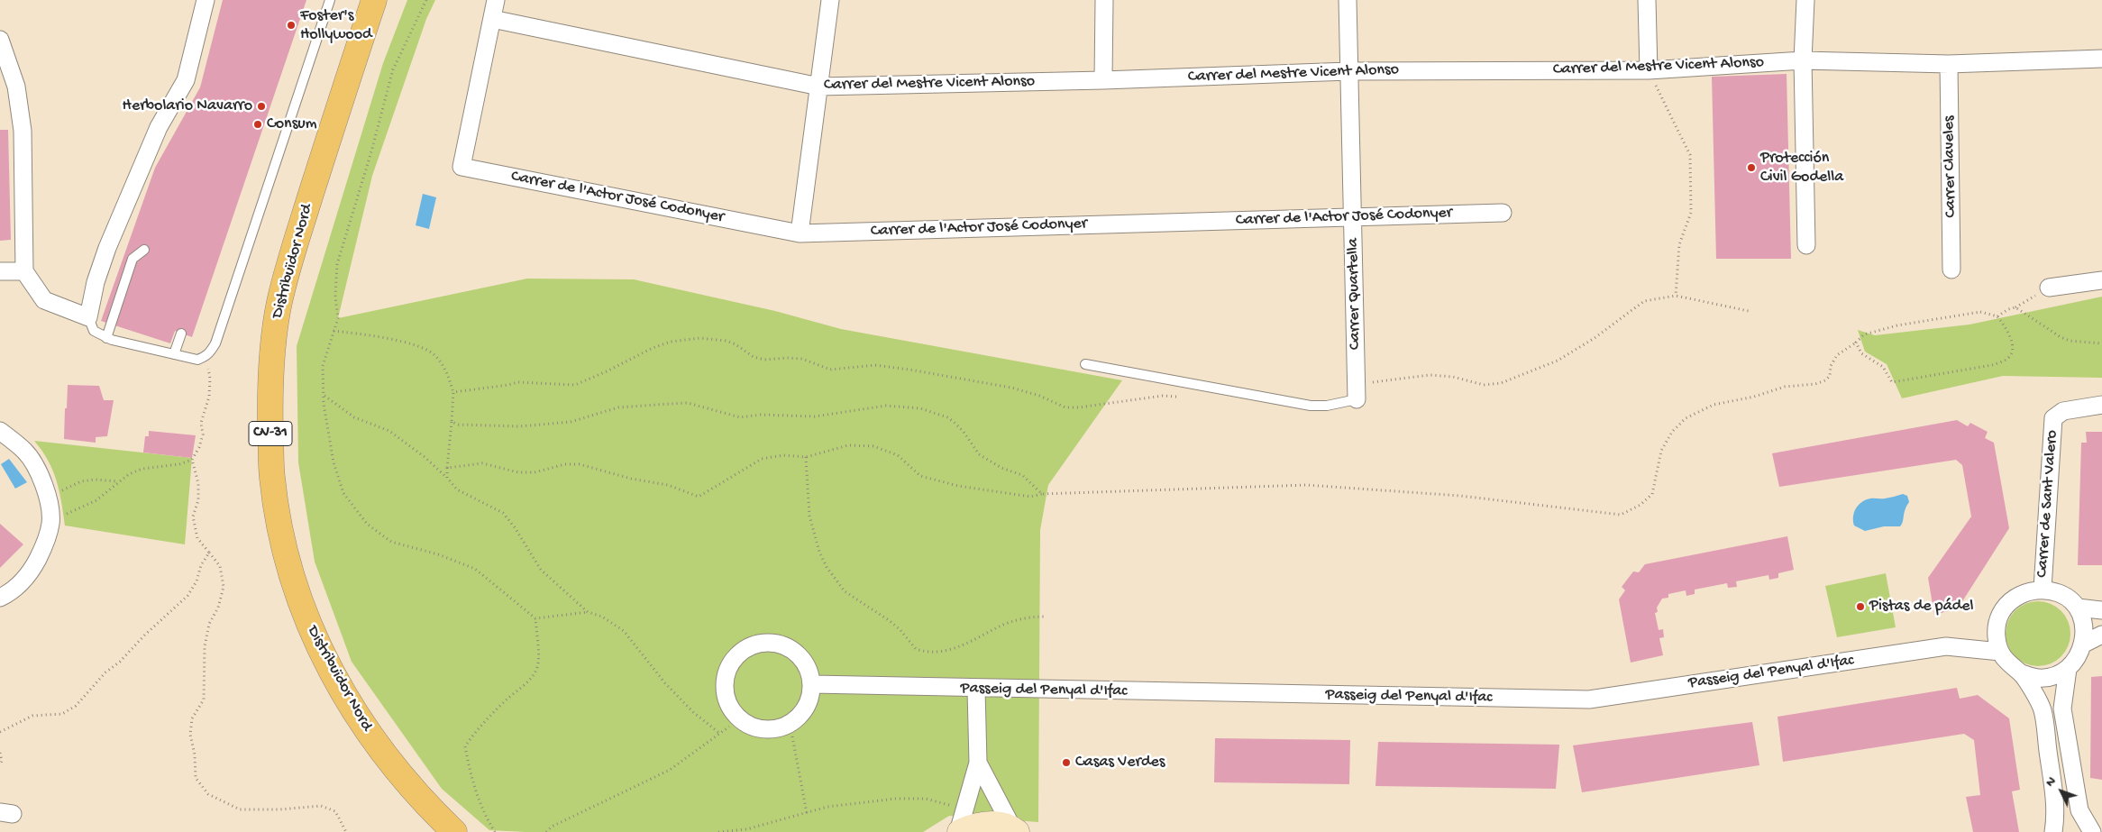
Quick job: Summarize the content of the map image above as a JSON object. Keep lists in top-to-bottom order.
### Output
{
  "streets": {
    "main road": ["Distribuïdor Nord", "CV-31"],
    "street": [
      "Carrer del Mestre Vicent Alonso",
      "Carrer Claveles",
      "Carrer de l'Actor José Codonyer",
      "Carrer Quartella",
      "Carrer de Sant Valero",
      "Passeig del Penyal d'Ifac"
    ]
  },
  "crossings": [
    ["Carrer del Mestre Vicent Alonso", "Carrer Claveles"],
    ["Carrer del Mestre Vicent Alonso", "Carrer de l'Actor José Codonyer"],
    ["Carrer del Mestre Vicent Alonso", "Carrer Quartella"],
    ["Carrer de l'Actor José Codonyer", "Carrer Quartella"],
    ["Carrer de Sant Valero", "Passeig del Penyal d'Ifac"]
  ],
  "places": [
    "Foster's Hollywood",
    "Herbolario Navarro",
    "Consum",
    "Protección Civil Godella",
    "Pistas de pádel",
    "Casas Verdes"
  ],
  "north": "top left"
}
